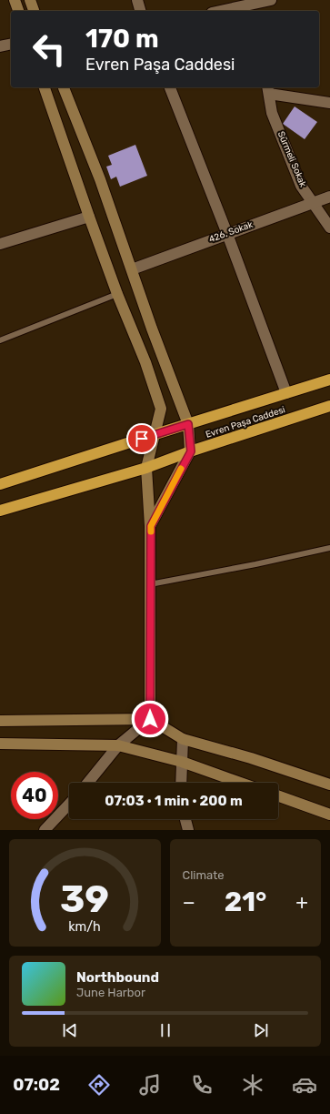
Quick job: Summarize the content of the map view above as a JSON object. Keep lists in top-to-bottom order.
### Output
{
  "streets": {
    "highway": ["Evren Paşa Caddesi"],
    "street": ["Sürmeli Sokak", "426. Sokak"]
  },
  "crossings": [
    ["Sürmeli Sokak", "426. Sokak"]
  ],
  "page": {
    "turn": ["170 m", "Evren Paşa Caddesi"],
    "limit": "40",
    "trip": "07:03 · 1 min · 200 m",
    "tile": "Climate",
    "heat": ["−", "21°", "+"],
    "song": ["Northbound", "June Harbor"],
    "tabs": "07:02",
    "gauge": ["39", "km/h"]
  }
}
